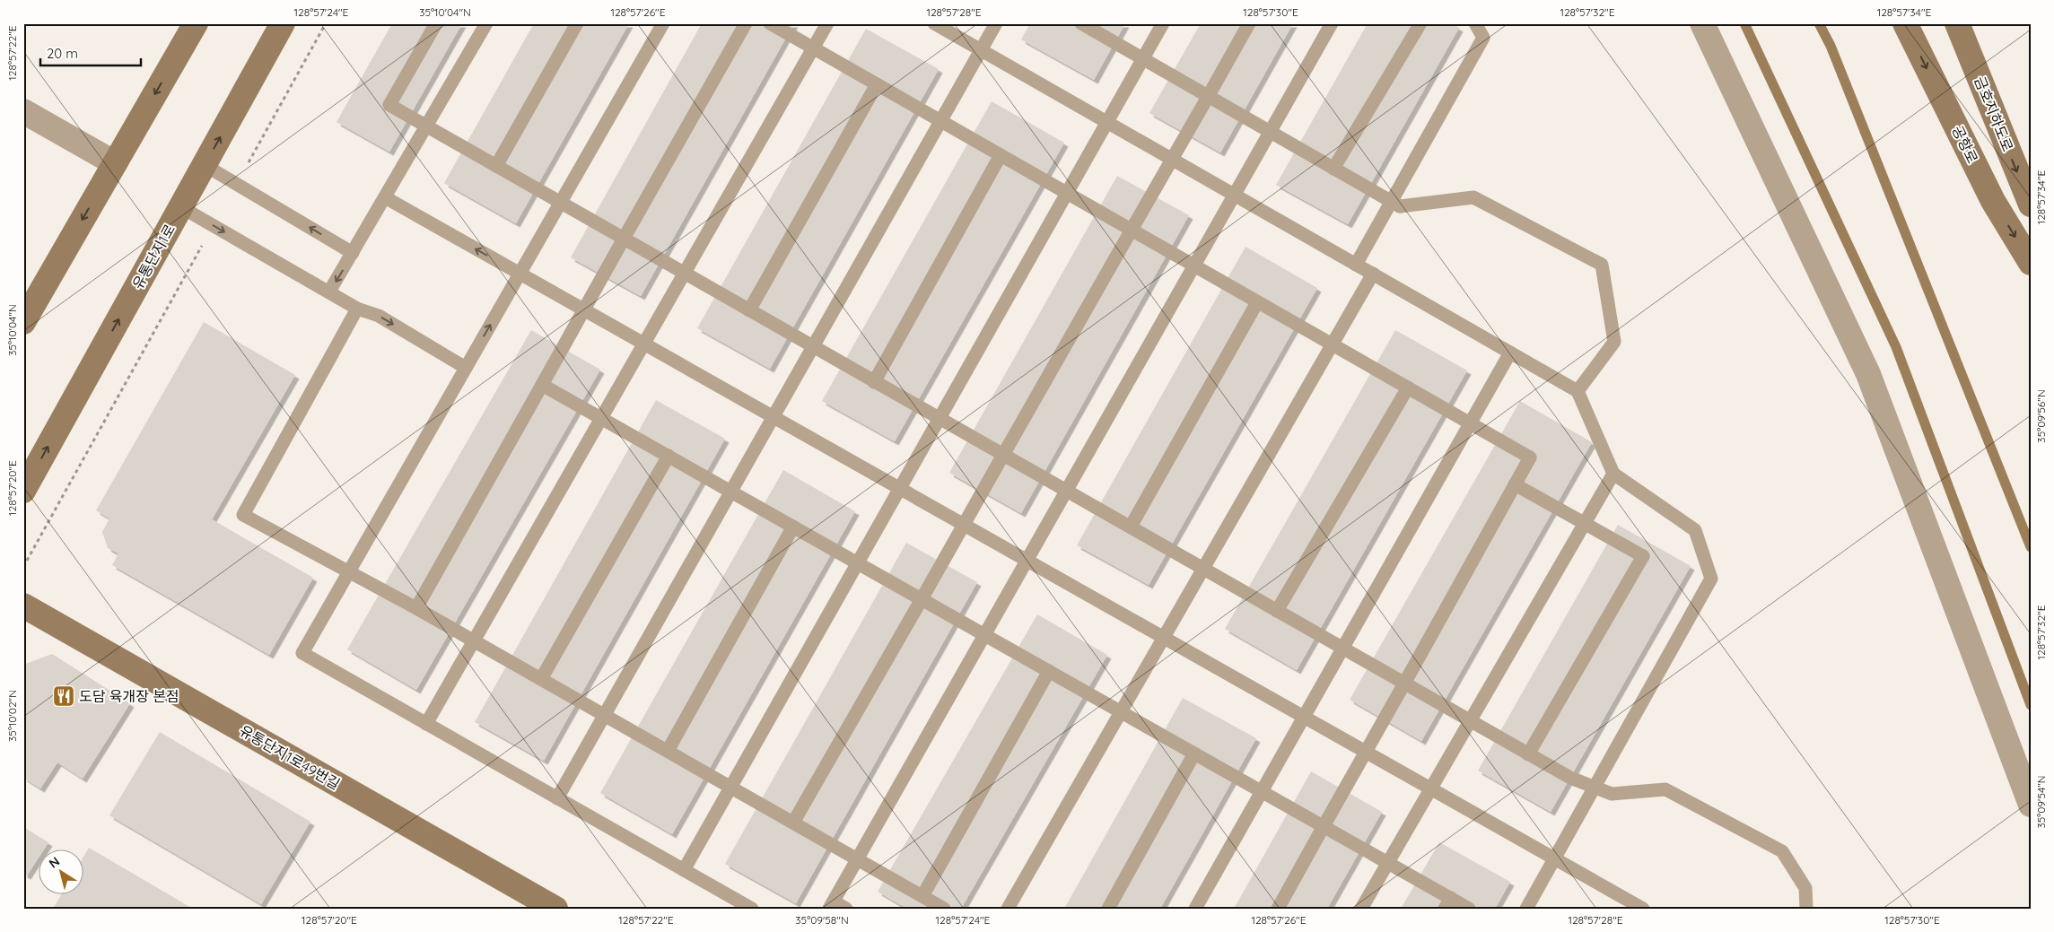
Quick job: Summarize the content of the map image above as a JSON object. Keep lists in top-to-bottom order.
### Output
{
  "streets": {
    "main road": [
      "금호지하도로",
      "공항로",
      "유통단지1로",
      "유통단지1로49번길"
    ]
  },
  "one_way": ["금호지하도로", "공항로"],
  "places": {
    "restaurant": ["도담 육개장 본점"]
  },
  "scale_bar": "20 m",
  "north": "top left",
  "coordinates": [
    "128°57'24\"E",
    "35°10'04\"N",
    "128°57'26\"E",
    "128°57'28\"E",
    "128°57'30\"E",
    "128°57'32\"E",
    "128°57'34\"E",
    "128°57'22\"E",
    "35°09'56\"N",
    "128°57'20\"E",
    "35°10'02\"N",
    "35°09'54\"N",
    "35°09'58\"N"
  ]
}
